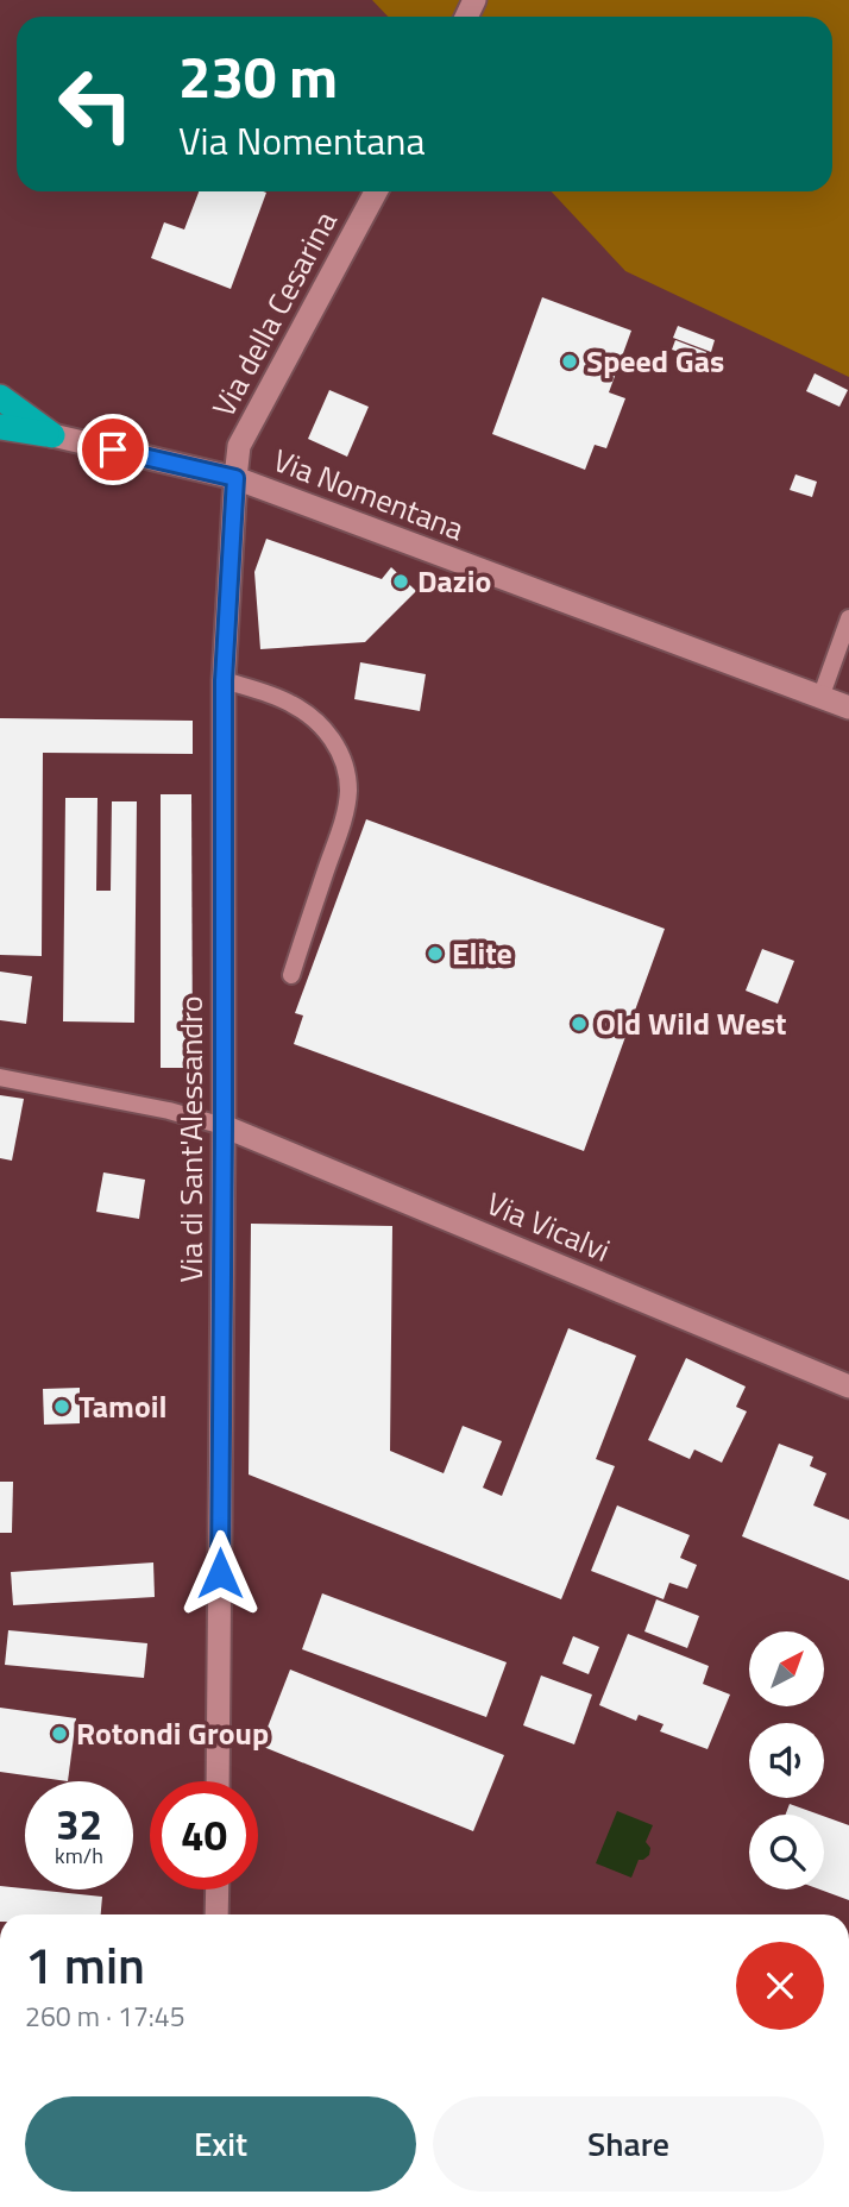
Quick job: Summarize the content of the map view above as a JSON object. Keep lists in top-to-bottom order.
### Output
{
  "streets": {
    "street": [
      "Via della Cesarina",
      "Via Nomentana",
      "Via di Sant'Alessandro",
      "Via Vicalvi"
    ]
  },
  "crossings": [
    ["Via della Cesarina", "Via Nomentana"],
    ["Via della Cesarina", "Via di Sant'Alessandro"],
    ["Via Nomentana", "Via di Sant'Alessandro"],
    ["Via di Sant'Alessandro", "Via Vicalvi"]
  ],
  "places": [
    "Speed Gas",
    "Dazio",
    "Elite",
    "Old Wild West",
    "Tamoil",
    "Rotondi Group"
  ],
  "north": "top right",
  "page": {
    "turn": ["230 m", "Via Nomentana"],
    "speed": "32 km/h",
    "limit": "40",
    "heading": ["1 min", "260 m · 17:45"],
    "buttons": ["Exit", "Share"]
  }
}
